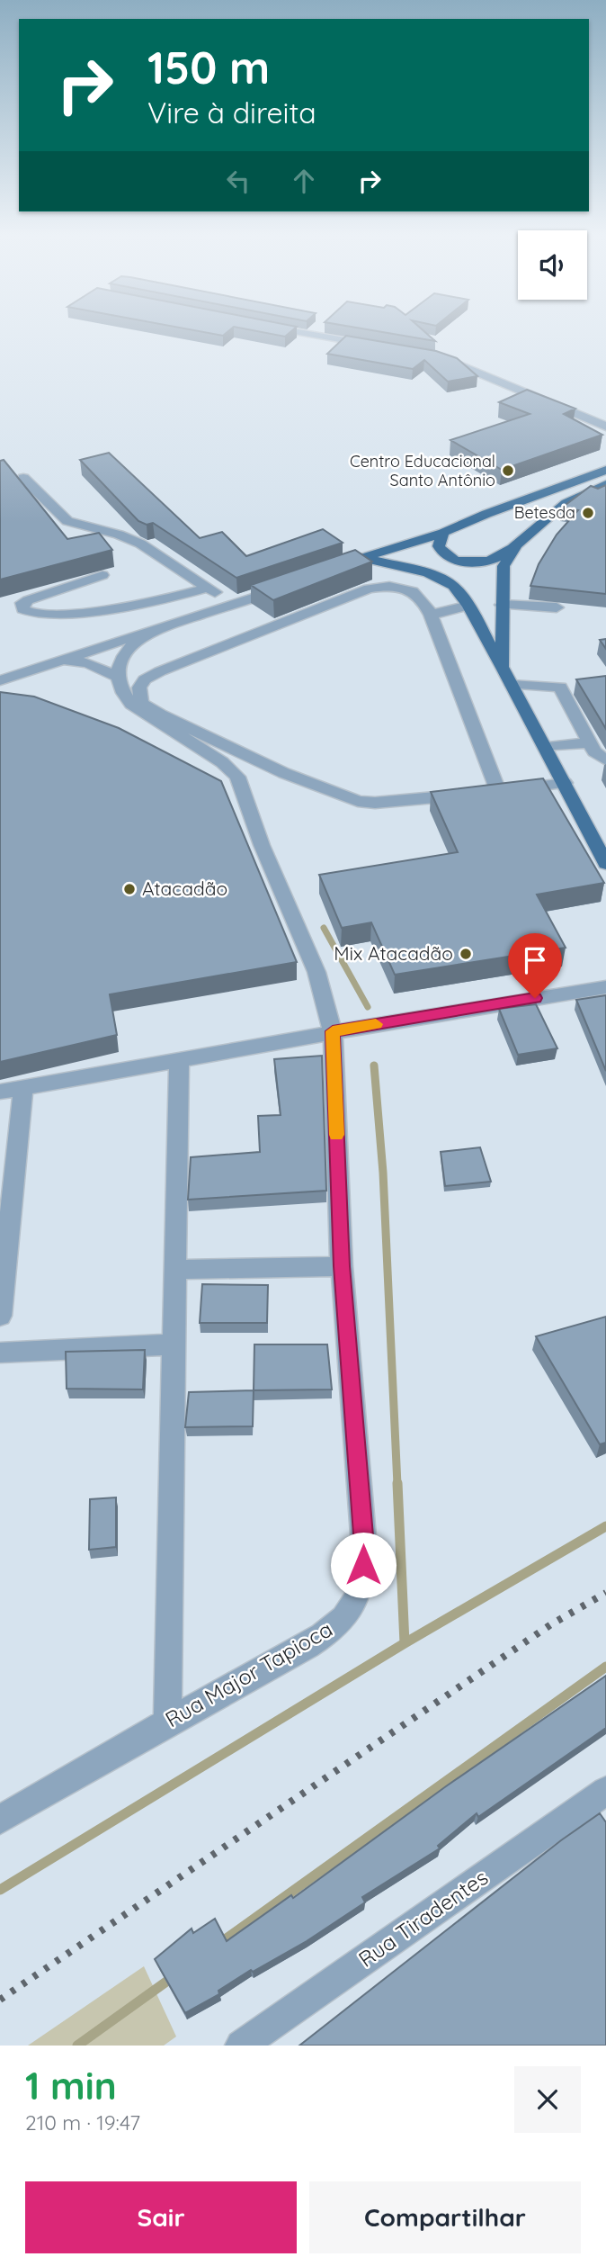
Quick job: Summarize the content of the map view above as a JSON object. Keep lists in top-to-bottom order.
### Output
{
  "streets": {
    "street": ["Rua Major Tapioca", "Rua Tiradentes"]
  },
  "places": [
    "Centro Educacional Santo Antônio",
    "Betesda",
    "Atacadão",
    "Mix Atacadão"
  ],
  "page": {
    "turn": ["150 m", "Vire à direita"],
    "heading": ["1 min", "210 m · 19:47"],
    "buttons": ["Sair", "Compartilhar"]
  }
}
